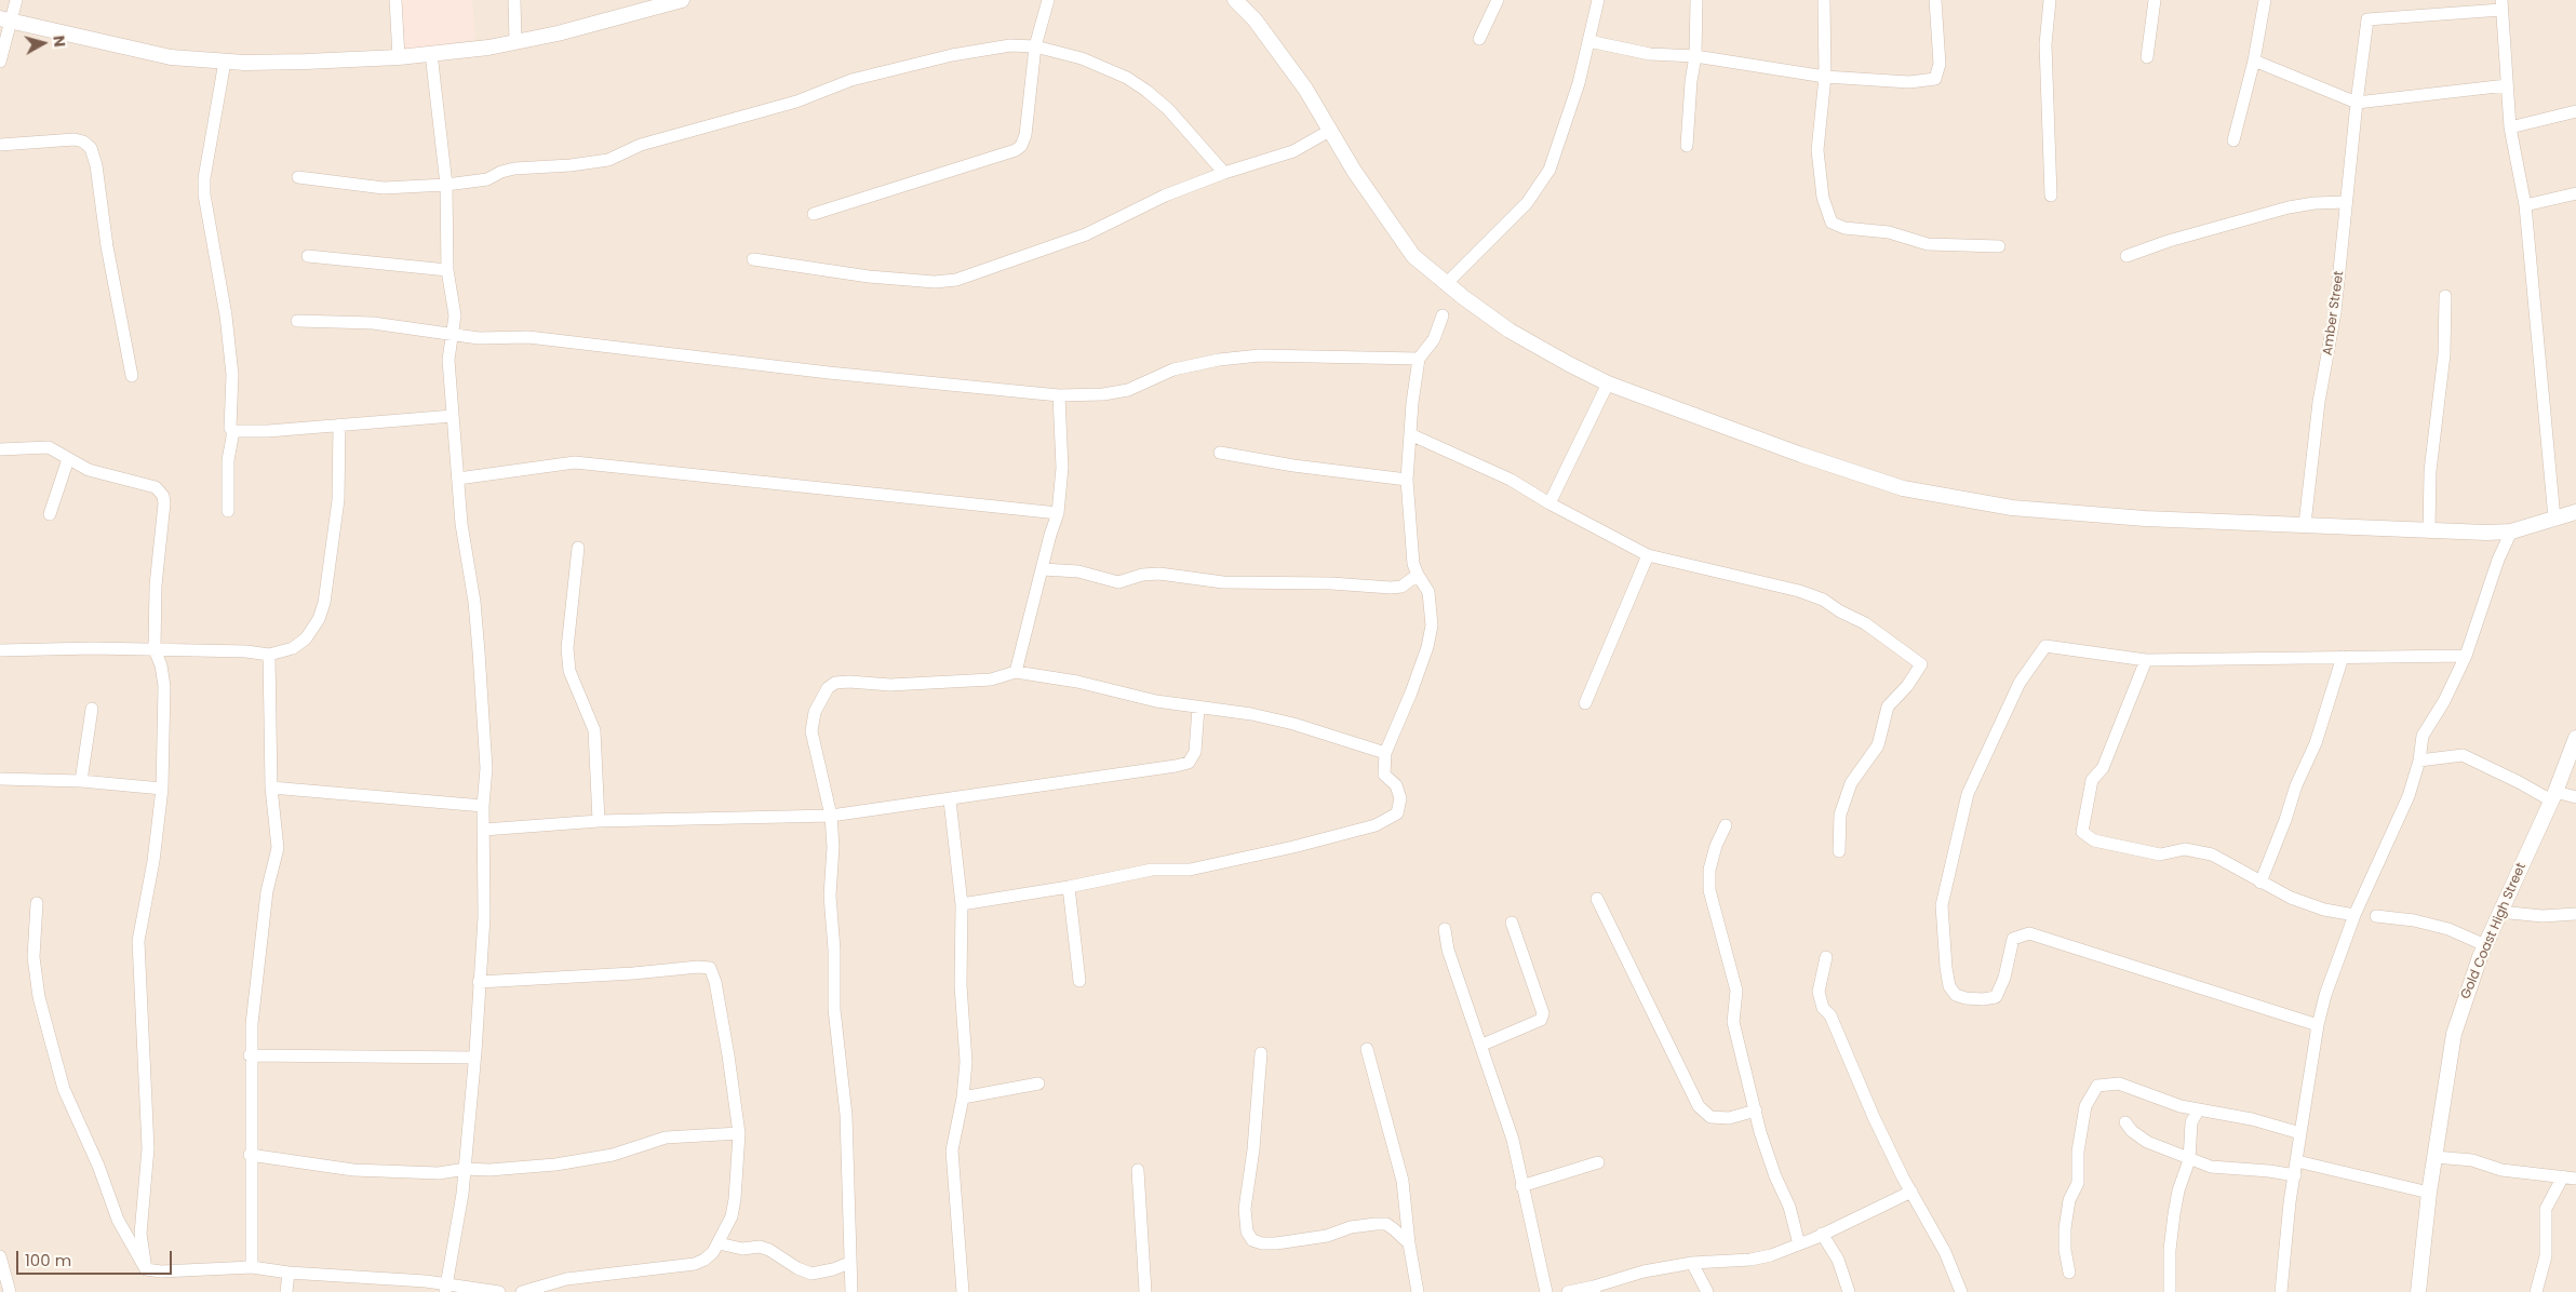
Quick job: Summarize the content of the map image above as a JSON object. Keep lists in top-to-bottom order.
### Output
{
  "streets": {
    "street": ["Amber Street", "Gold Coast High Street"]
  },
  "scale_bar": "100 m",
  "north": "right"
}
